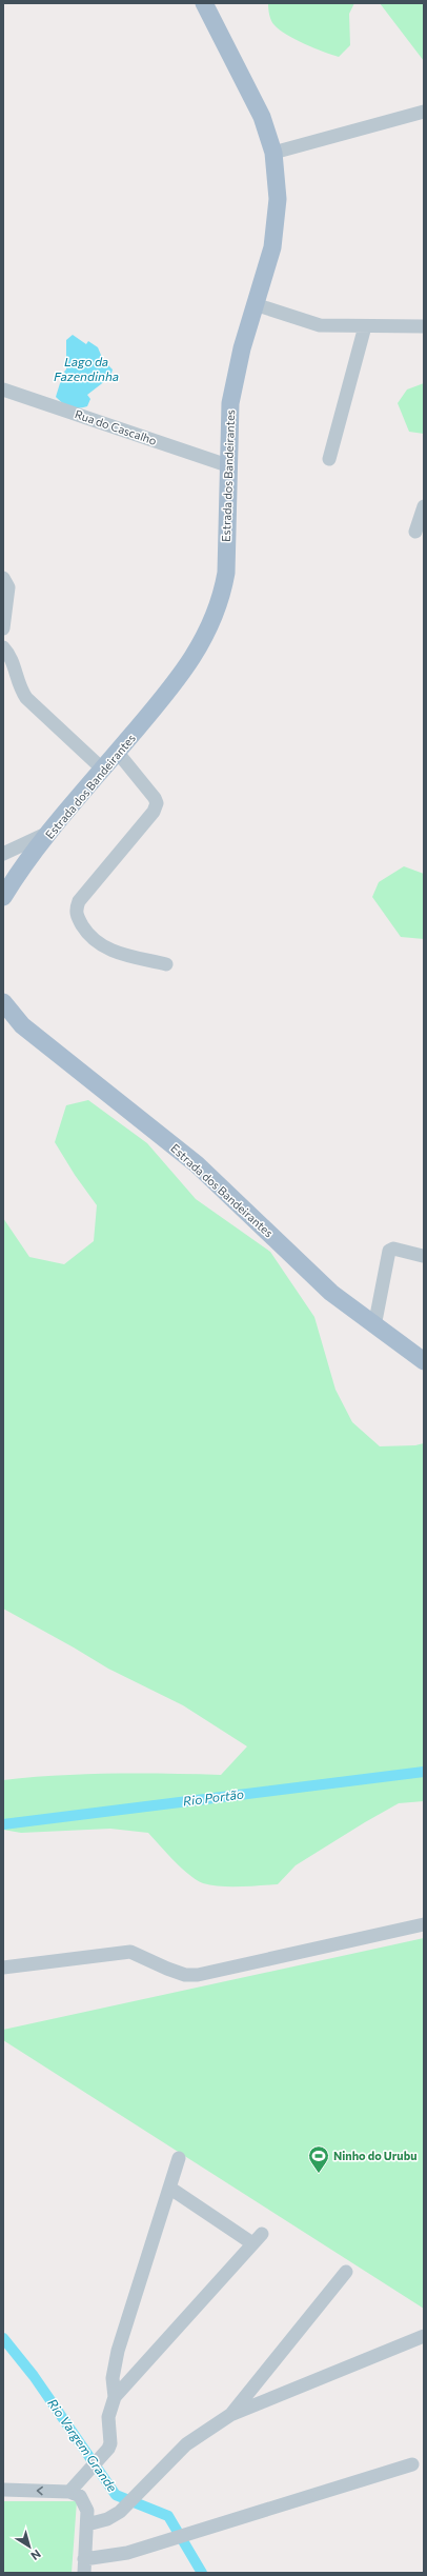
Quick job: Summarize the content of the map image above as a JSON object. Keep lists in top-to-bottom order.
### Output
{
  "streets": {
    "main road": ["Estrada dos Bandeirantes"],
    "street": ["Rua do Cascalho"]
  },
  "crossings": [
    ["Rua do Cascalho", "Estrada dos Bandeirantes"]
  ],
  "water": ["Lago da Fazendinha", "Rio Portão", "Rio Vargem Grande"],
  "places": {
    "sports": ["Ninho do Urubu"]
  },
  "north": "bottom right"
}
